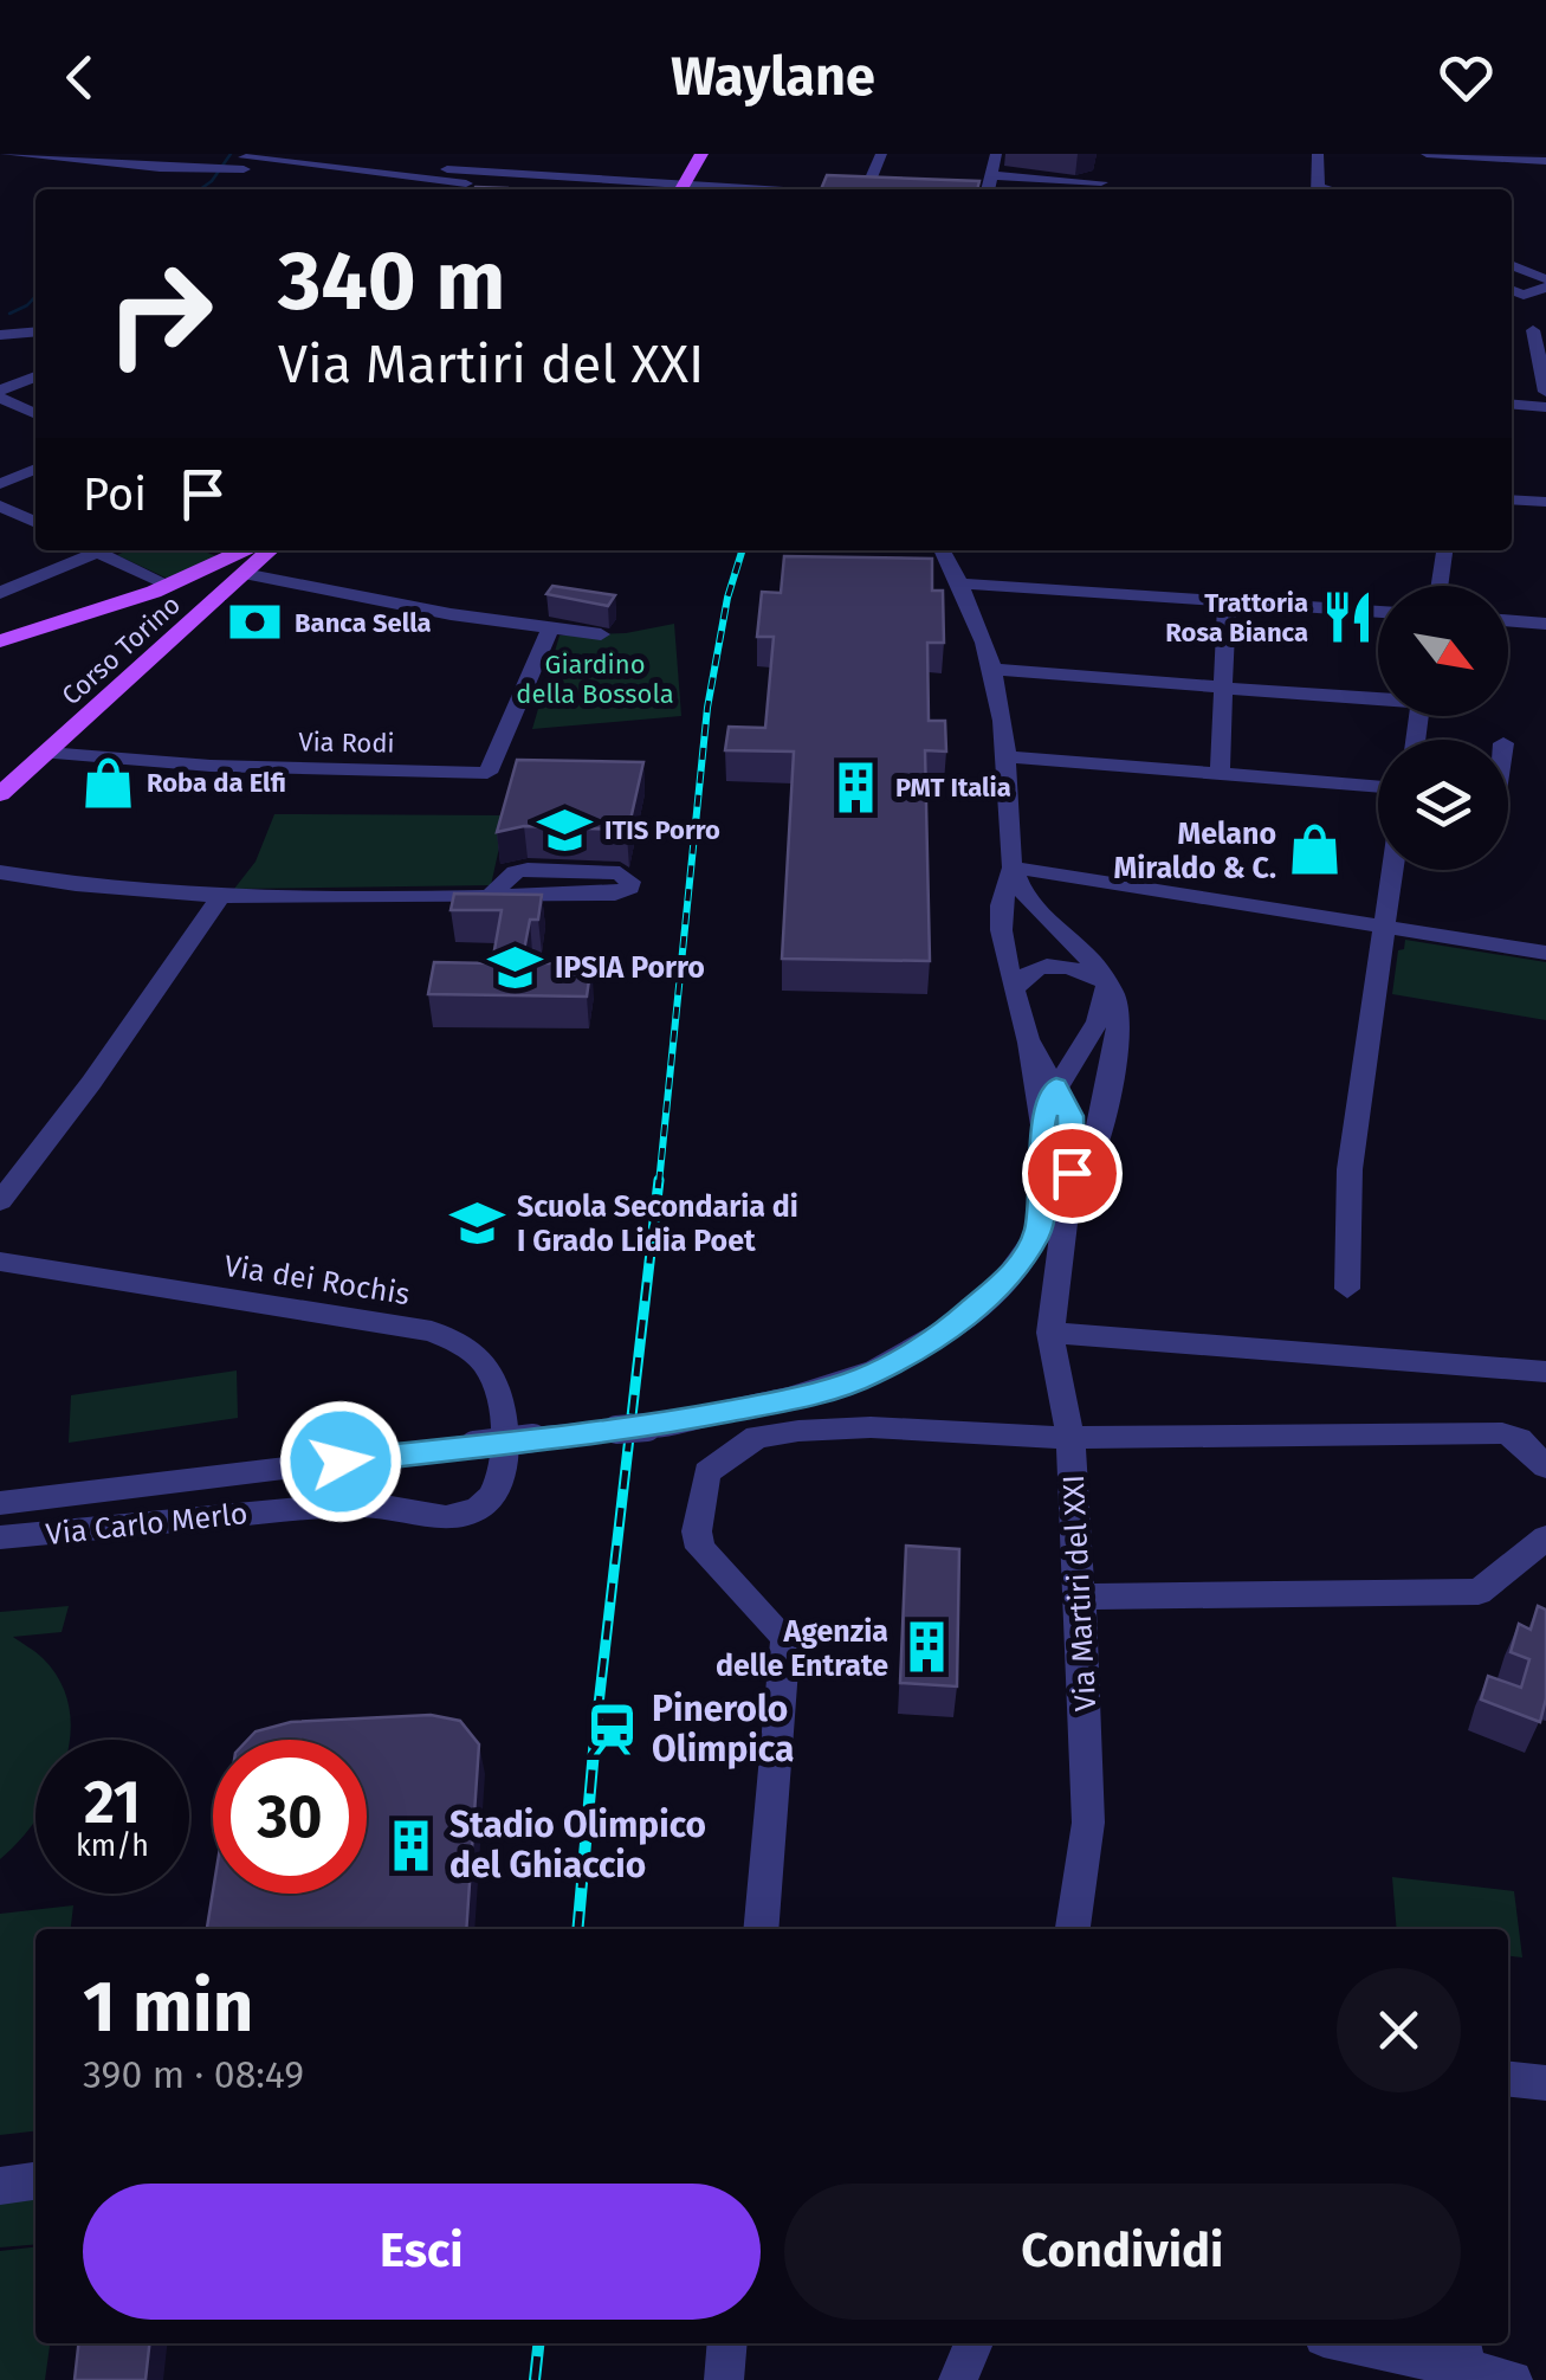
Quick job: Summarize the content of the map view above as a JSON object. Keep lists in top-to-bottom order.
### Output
{
  "streets": {
    "main road": ["Corso Torino"],
    "street": [
      "Via Rodi",
      "Via dei Rochis",
      "Via Carlo Merlo",
      "Via Martiri del XXI"
    ]
  },
  "crossings": [
    ["Corso Torino", "Via Rodi"],
    ["Via dei Rochis", "Via Carlo Merlo"]
  ],
  "parks": ["Giardino della Bossola"],
  "places": {
    "restaurant": ["Trattoria Rosa Bianca"],
    "bank": ["Banca Sella"],
    "shop": ["Roba da Elfi", "Melano Miraldo & C."],
    "building": ["PMT Italia", "Agenzia delle Entrate", "Stadio Olimpico del Ghiaccio"],
    "school or university": ["ITIS Porro", "IPSIA Porro", "Scuola Secondaria di I Grado Lidia Poet"],
    "station": ["Pinerolo Olimpica"]
  },
  "north": "bottom right",
  "page": {
    "header": "Waylane",
    "turn": ["340 m", "Via Martiri del XXI"],
    "then": "Poi",
    "speed": "21 km/h",
    "limit": "30",
    "heading": ["1 min", "390 m · 08:49"],
    "buttons": ["Esci", "Condividi"]
  }
}
